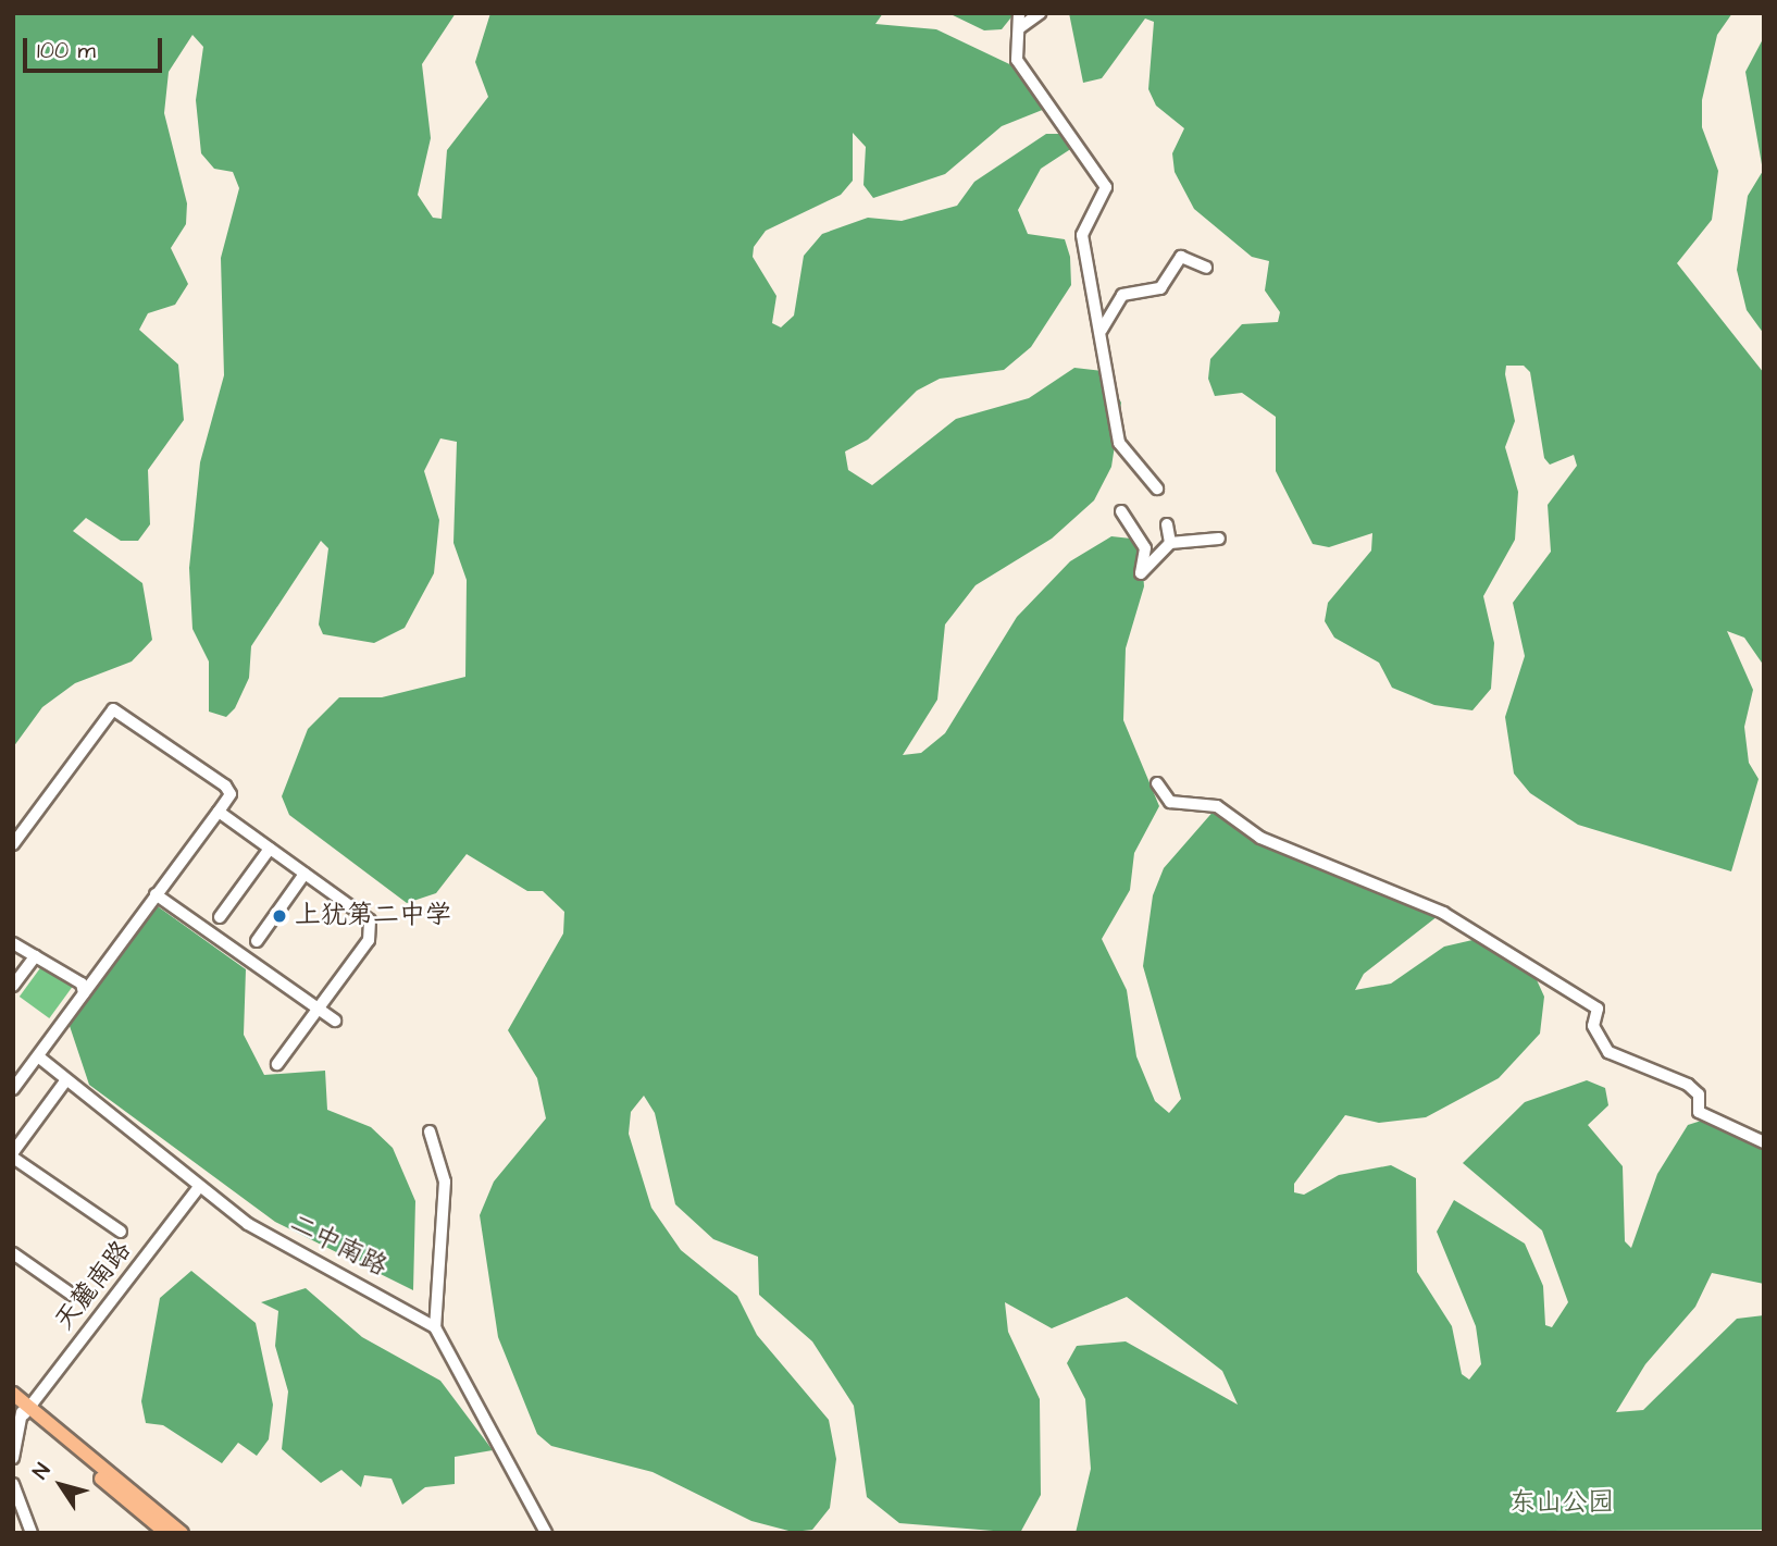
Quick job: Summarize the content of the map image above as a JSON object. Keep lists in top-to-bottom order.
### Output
{
  "streets": {
    "street": ["二中南路", "天麓南路"]
  },
  "crossings": [
    ["二中南路", "天麓南路"]
  ],
  "parks": ["东山公园"],
  "places": ["上犹第二中学"],
  "scale_bar": "100 m",
  "north": "top left"
}
